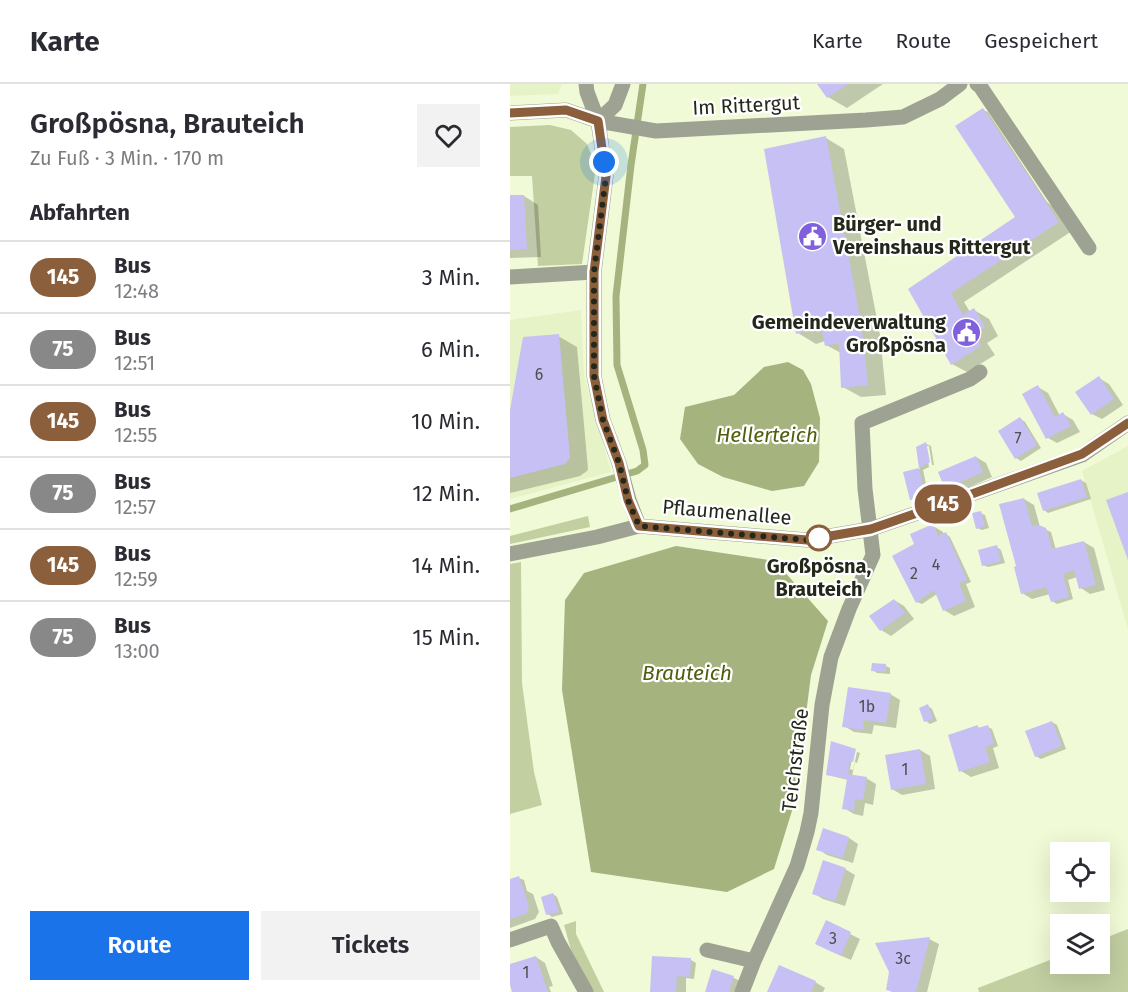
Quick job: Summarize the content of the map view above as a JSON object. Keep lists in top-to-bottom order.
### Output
{
  "streets": {
    "street": ["Im Rittergut", "Pflaumenallee", "Teichstraße"]
  },
  "crossings": [
    ["Pflaumenallee", "Teichstraße"]
  ],
  "water": ["Hellerteich", "Brauteich"],
  "places": {
    "public building": ["Bürger- und Vereinshaus Rittergut", "Gemeindeverwaltung Großpösna"],
    "other": ["Großpösna, Brauteich"]
  },
  "lines": ["bus line 145"],
  "house_numbers": [
    "6",
    "7",
    "4",
    "2",
    "1b",
    "1",
    "3",
    "3c",
    "1"
  ],
  "page": {
    "header": "Karte",
    "nav": ["Karte", "Route", "Gespeichert"],
    "heading": [
      ["Großpösna, Brauteich", "Zu Fuß · 3 Min. · 170 m"],
      "Abfahrten"
    ],
    "on_map": "145",
    "list": [
      {
        "mark": "145",
        "name": "Bus",
        "note": "12:48",
        "value": "3 Min."
      },
      {
        "mark": "75",
        "name": "Bus",
        "note": "12:51",
        "value": "6 Min."
      },
      {
        "mark": "145",
        "name": "Bus",
        "note": "12:55",
        "value": "10 Min."
      },
      {
        "mark": "75",
        "name": "Bus",
        "note": "12:57",
        "value": "12 Min."
      },
      {
        "mark": "145",
        "name": "Bus",
        "note": "12:59",
        "value": "14 Min."
      },
      {
        "mark": "75",
        "name": "Bus",
        "note": "13:00",
        "value": "15 Min."
      }
    ],
    "buttons": ["Route", "Tickets"]
  }
}
